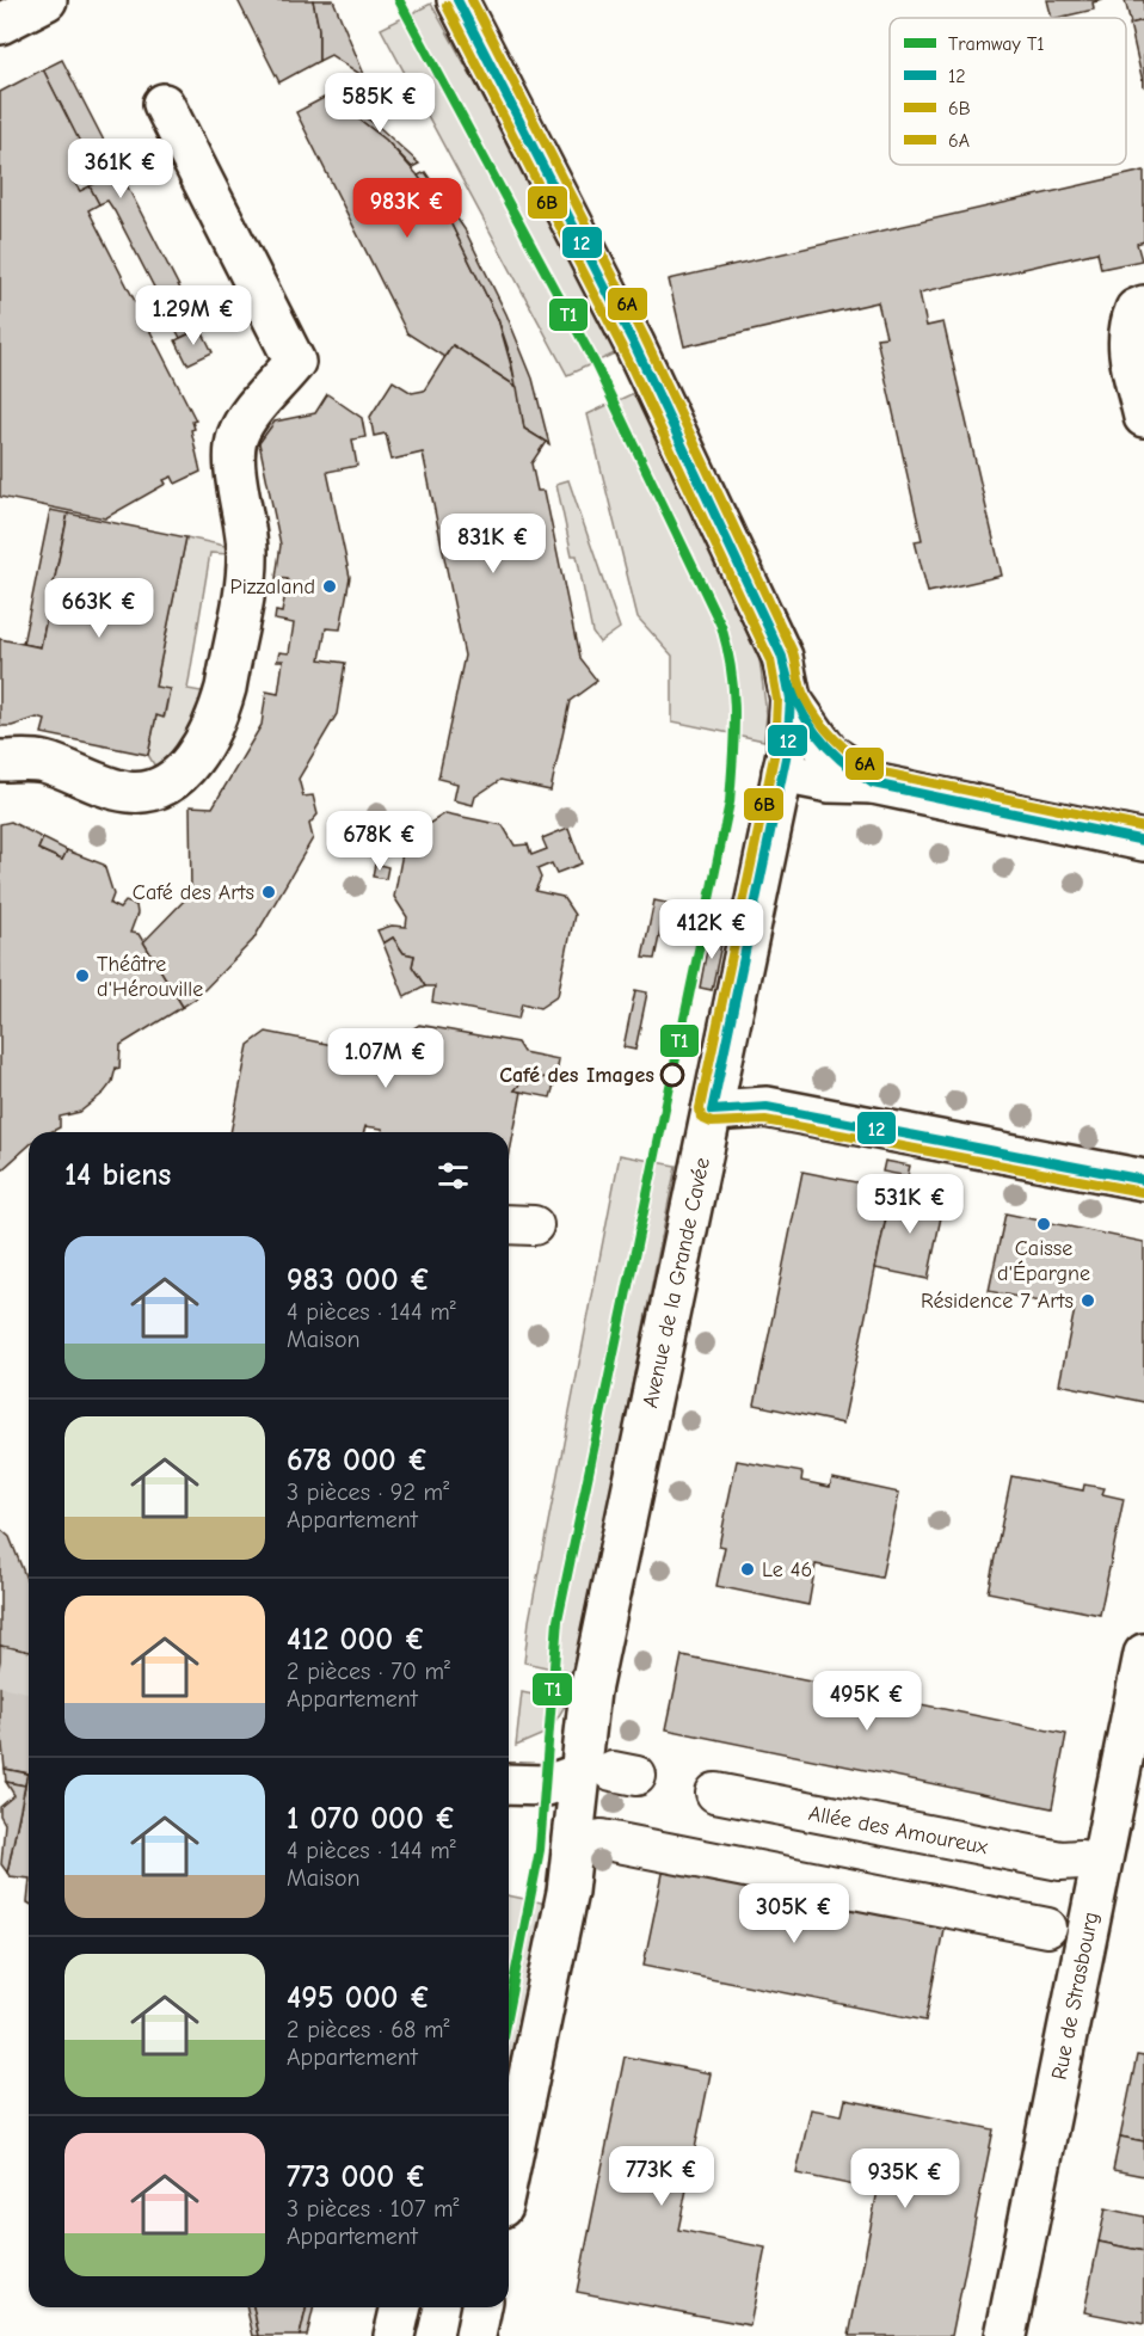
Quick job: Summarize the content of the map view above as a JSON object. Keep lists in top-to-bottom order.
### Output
{
  "streets": {
    "street": ["Avenue de la Grande Cavée", "Allée des Amoureux", "Rue de Strasbourg"]
  },
  "places": [
    "Pizzaland",
    "Café des Arts",
    "Théâtre d'Hérouville",
    "Café des Images",
    "Caisse d'Épargne",
    "Résidence 7 Arts",
    "Le 46"
  ],
  "lines": [
    "tram line T1",
    "transit line 12",
    "transit line 6A",
    "transit line 6B"
  ],
  "legend": [
    "Tramway T1",
    "12",
    "6B",
    "6A"
  ],
  "page": {
    "price": [
      "585K €",
      "361K €",
      "983K €",
      "1.29M €",
      "831K €",
      "663K €",
      "678K €",
      "412K €",
      "1.07M €",
      "531K €",
      "495K €",
      "305K €",
      "773K €",
      "935K €"
    ],
    "heading": "14 biens",
    "list": [
      {
        "name": "983 000 €",
        "note": "4 pièces · 144 m² · Maison"
      },
      {
        "name": "678 000 €",
        "note": "3 pièces · 92 m² · Appartement"
      },
      {
        "name": "412 000 €",
        "note": "2 pièces · 70 m² · Appartement"
      },
      {
        "name": "1 070 000 €",
        "note": "4 pièces · 144 m² · Maison"
      },
      {
        "name": "495 000 €",
        "note": "2 pièces · 68 m² · Appartement"
      },
      {
        "name": "773 000 €",
        "note": "3 pièces · 107 m² · Appartement"
      }
    ]
  }
}
